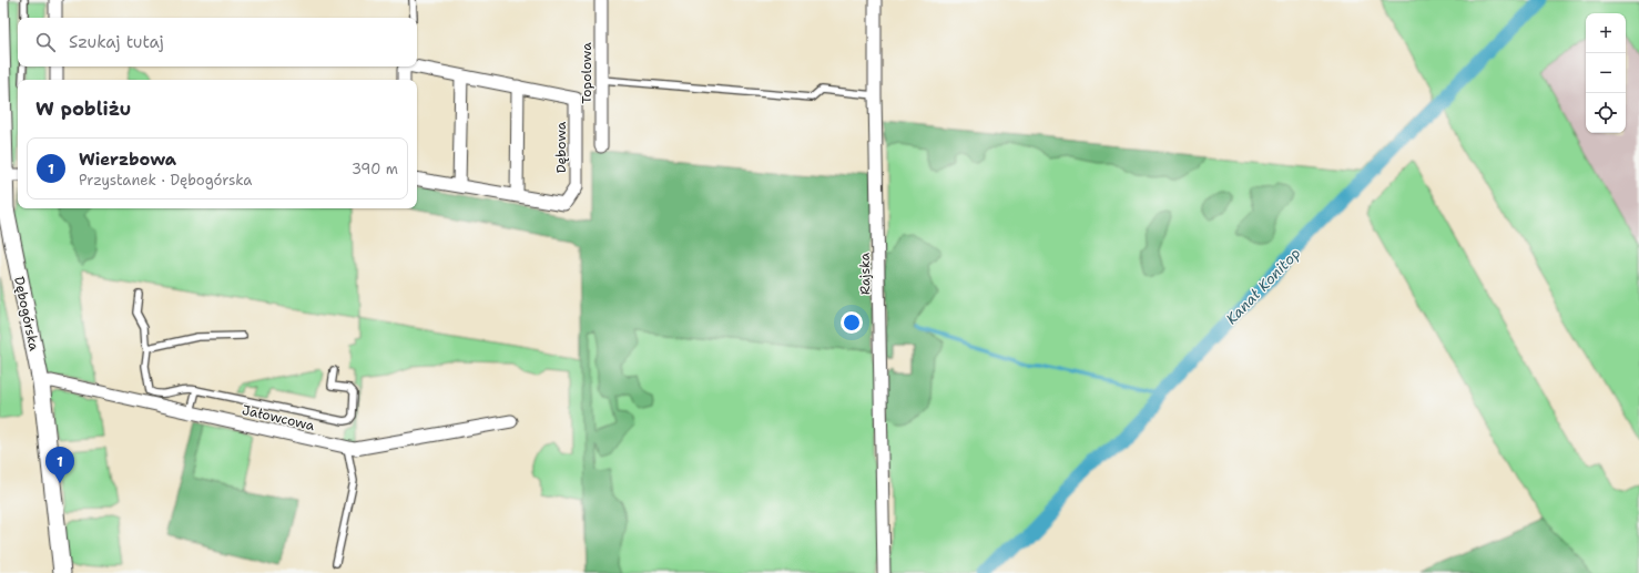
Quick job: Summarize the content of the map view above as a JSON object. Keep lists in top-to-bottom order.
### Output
{
  "streets": {
    "street": [
      "Topolowa",
      "Dębowa",
      "Rajska",
      "Dębogórska",
      "Jałowcowa"
    ]
  },
  "crossings": [
    ["Dębogórska", "Jałowcowa"]
  ],
  "water": ["Kanał Konitop"],
  "page": {
    "map_buttons": ["+", "−"],
    "search": "Szukaj tutaj",
    "heading": "W pobliżu",
    "list": [
      {
        "mark": "1",
        "name": "Wierzbowa",
        "note": "Przystanek · Dębogórska",
        "value": "390 m"
      }
    ],
    "pins": "1"
  }
}
